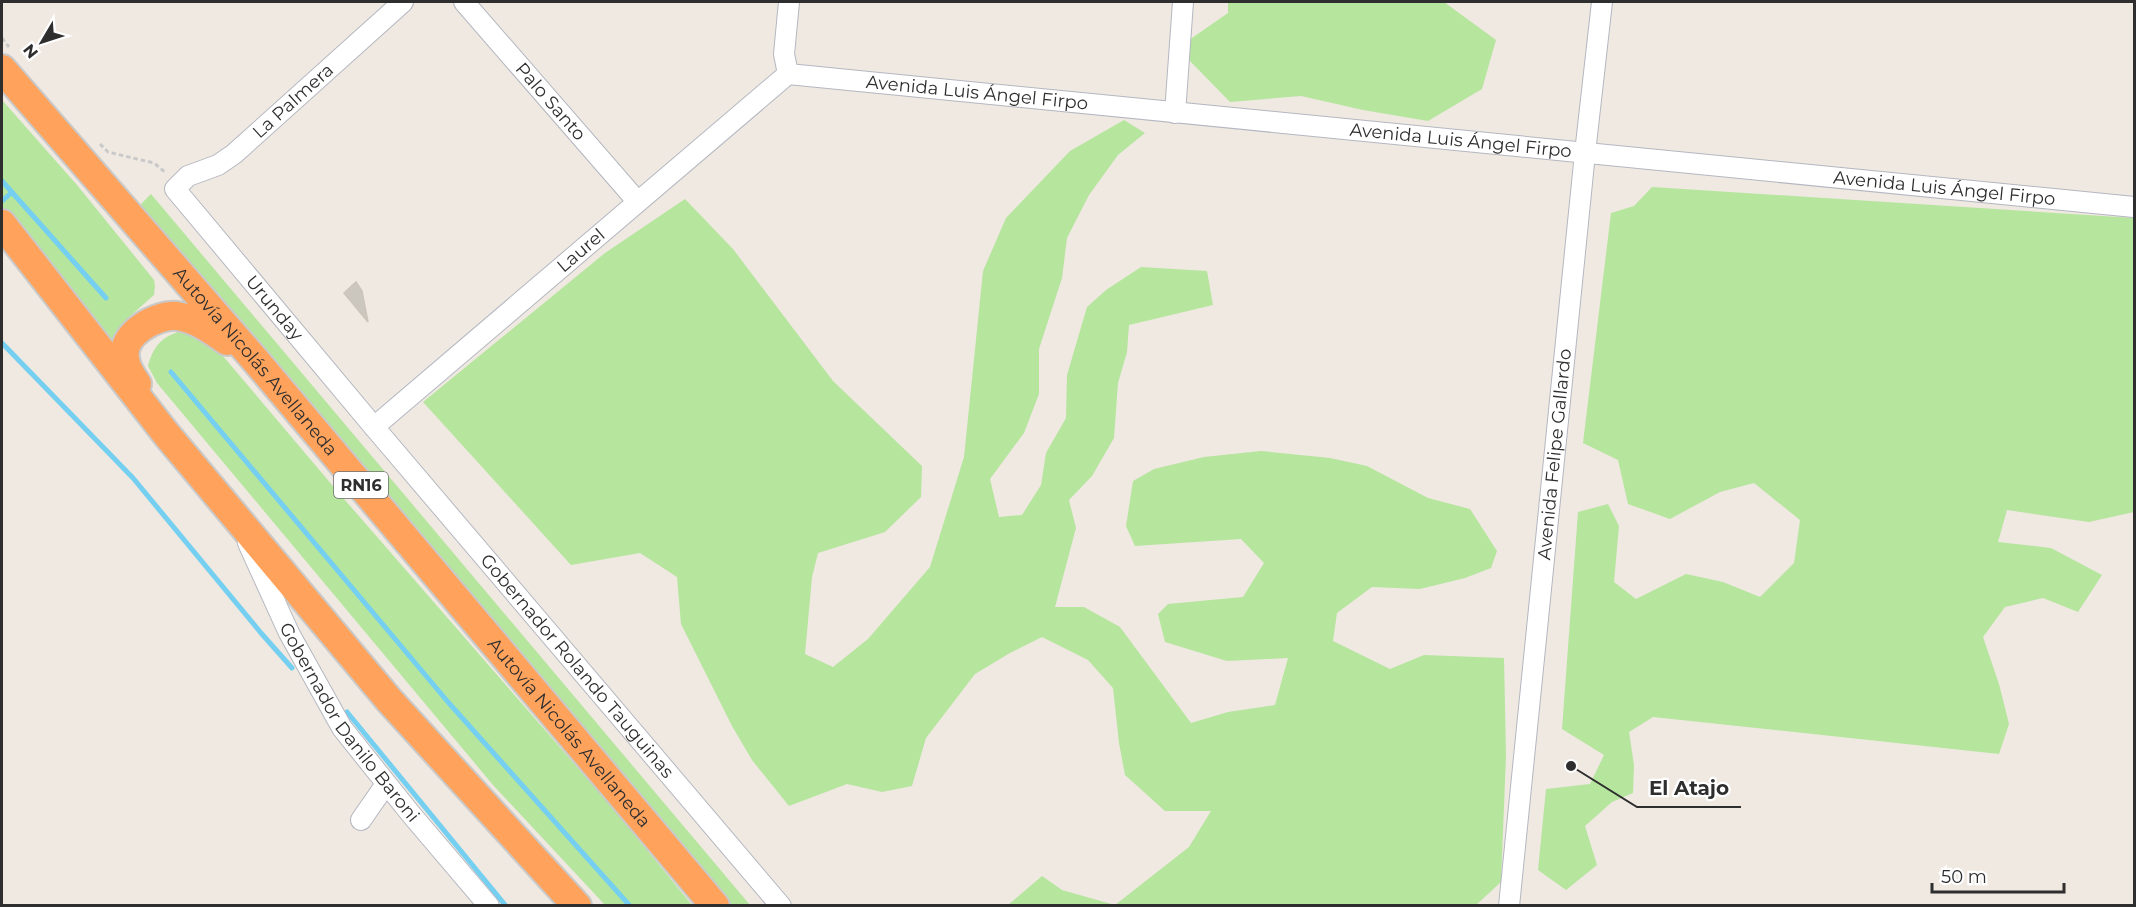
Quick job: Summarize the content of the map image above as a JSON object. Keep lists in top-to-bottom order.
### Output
{
  "streets": {
    "highway": ["Autovía Nicolás Avellaneda", "RN16"],
    "street": [
      "Avenida Luis Ángel Firpo",
      "La Palmera",
      "Palo Santo",
      "Laurel",
      "Urunday",
      "Avenida Felipe Gallardo",
      "Gobernador Rolando Tauguinas",
      "Gobernador Danilo Baroni"
    ]
  },
  "crossings": [
    ["Avenida Luis Ángel Firpo", "Laurel"],
    ["Avenida Luis Ángel Firpo", "Avenida Felipe Gallardo"],
    ["La Palmera", "Urunday"],
    ["Palo Santo", "Laurel"],
    ["Laurel", "Urunday"],
    ["Laurel", "Gobernador Rolando Tauguinas"],
    ["Urunday", "Gobernador Rolando Tauguinas"]
  ],
  "places": ["El Atajo"],
  "scale_bar": "50 m",
  "north": "bottom left"
}
